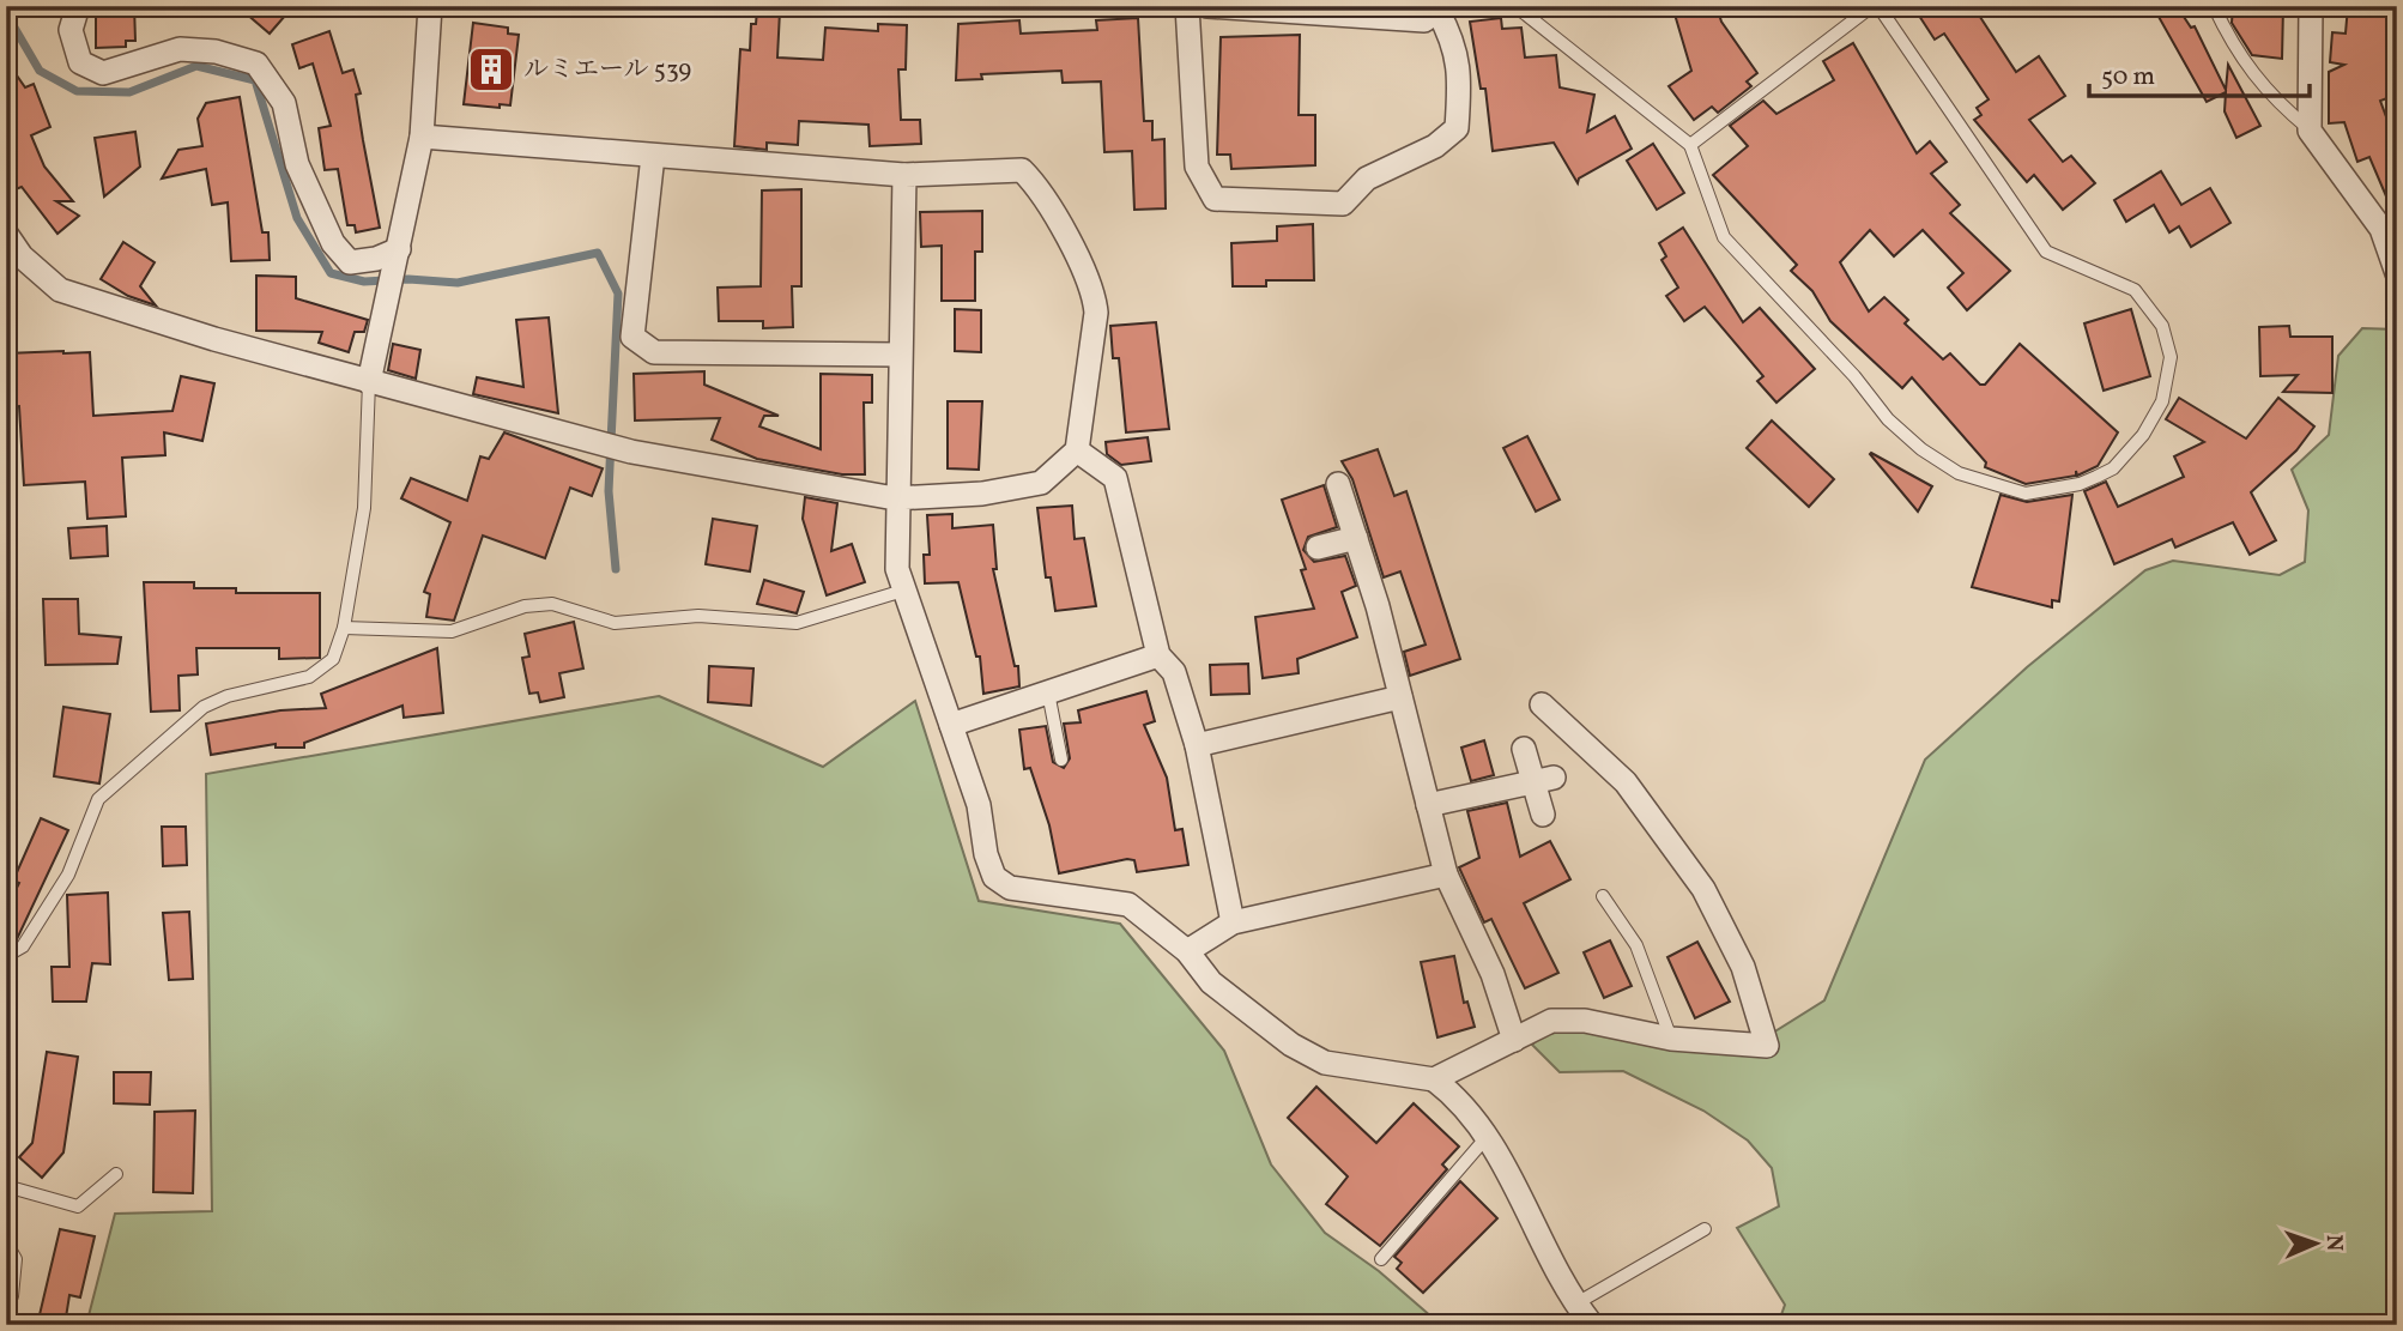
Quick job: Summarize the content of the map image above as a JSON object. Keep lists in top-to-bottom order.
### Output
{
  "places": {
    "building": ["ルミエール 539"]
  },
  "scale_bar": "50 m",
  "north": "right"
}
